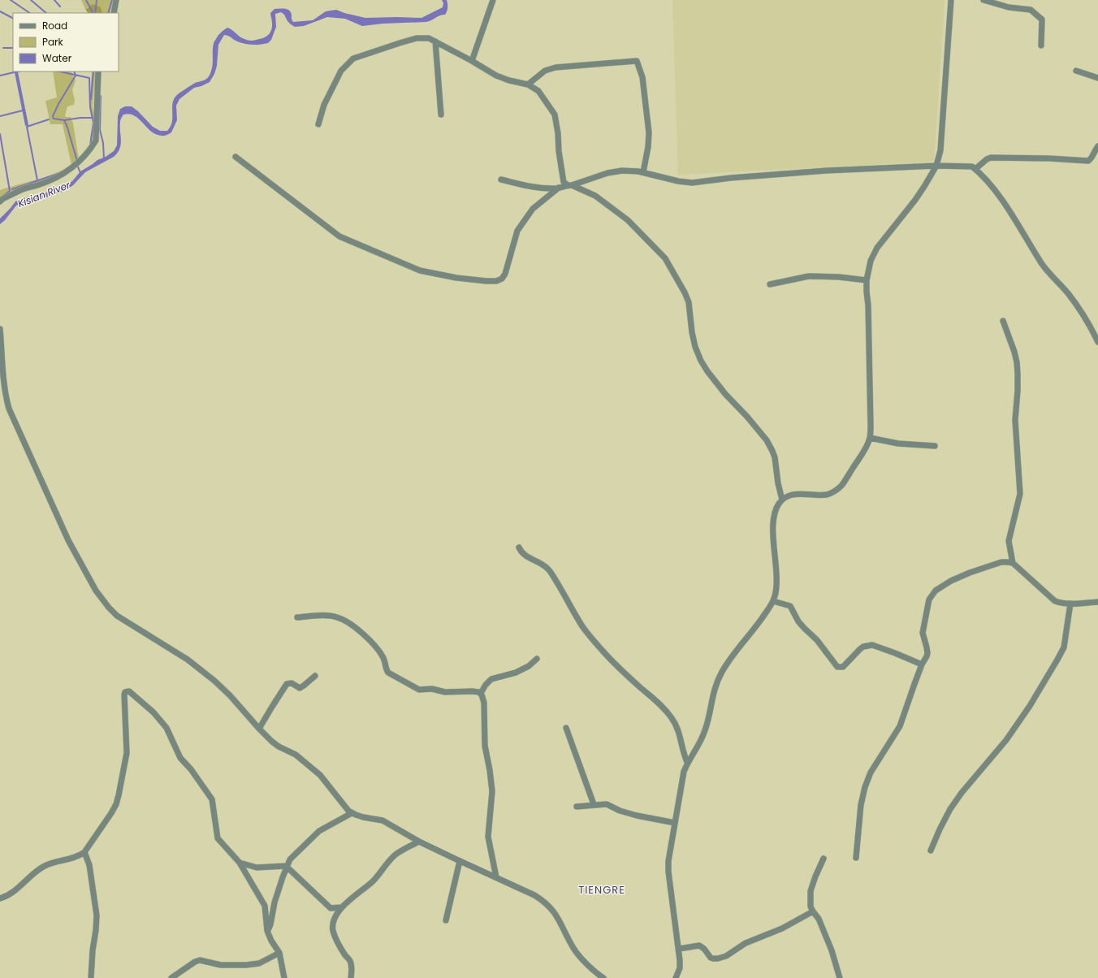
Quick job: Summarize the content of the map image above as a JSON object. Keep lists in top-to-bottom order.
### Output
{
  "districts": ["TIENGRE"],
  "water": ["Kisian River"],
  "legend": ["Road", "Park", "Water"]
}
